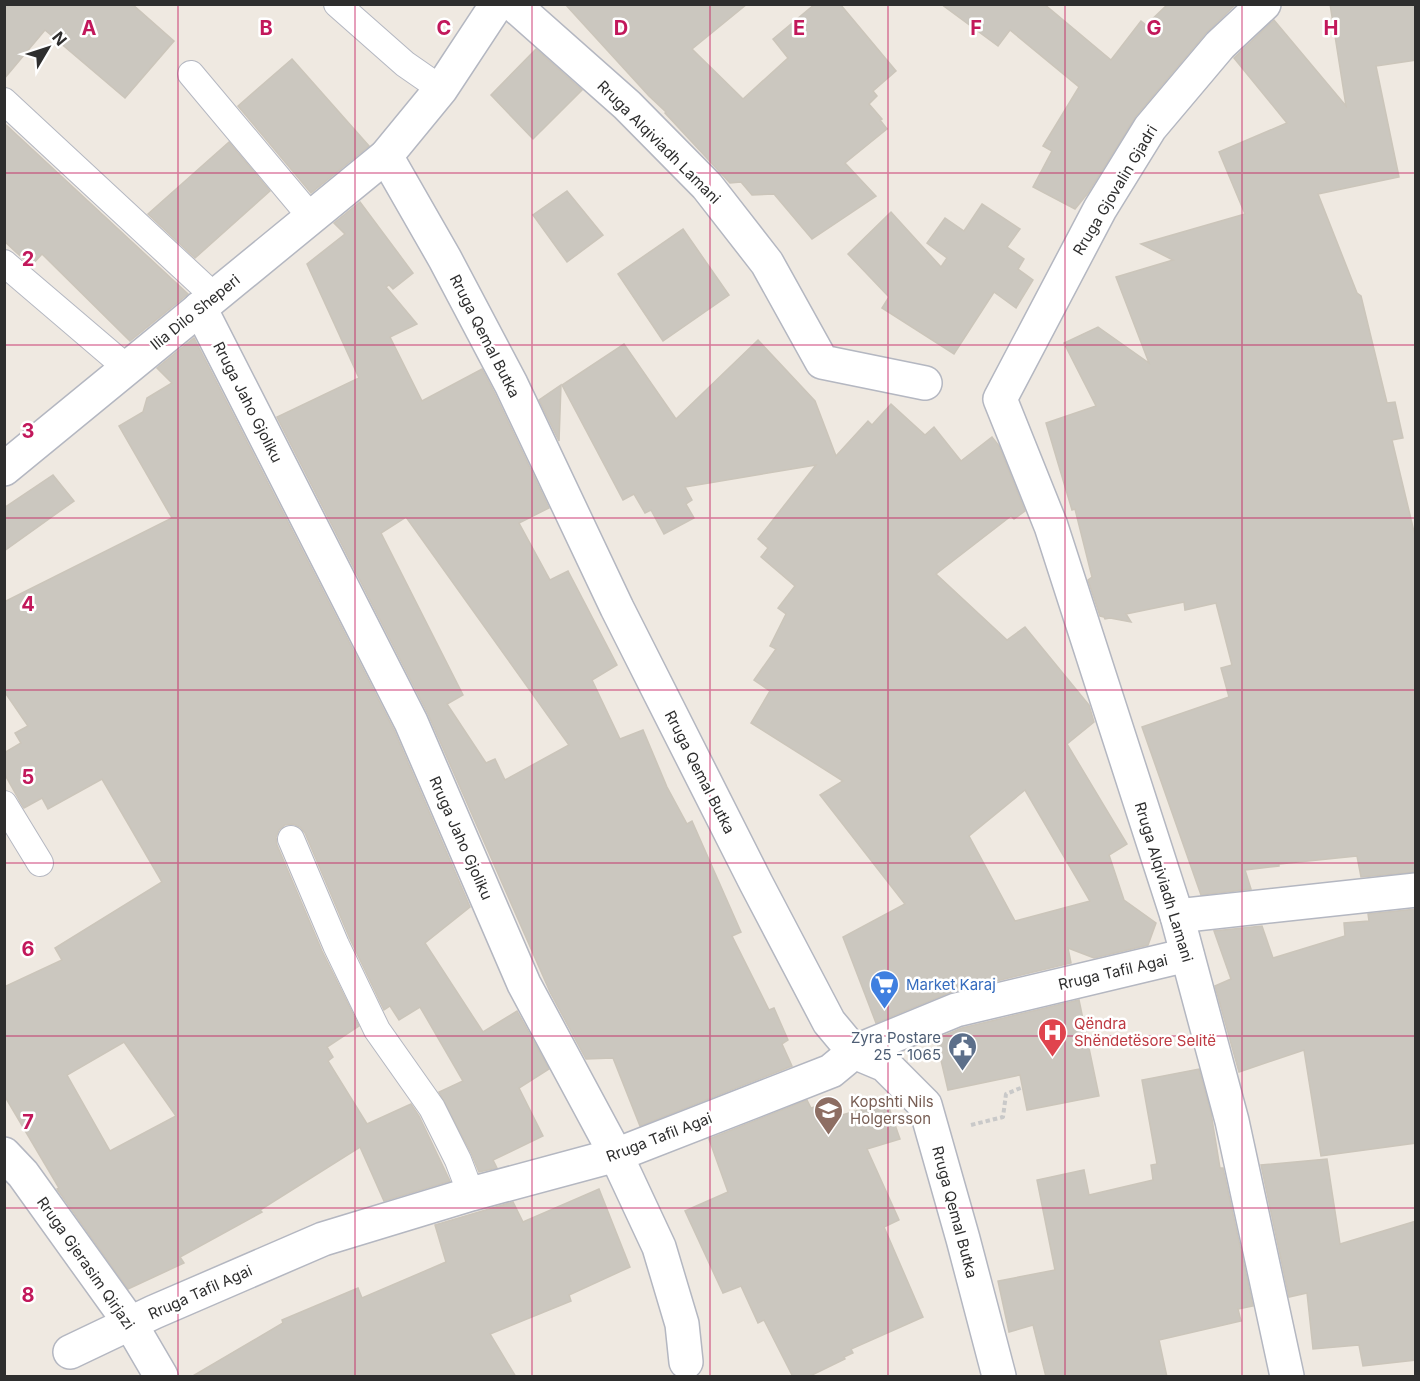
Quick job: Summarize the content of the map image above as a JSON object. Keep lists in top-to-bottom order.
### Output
{
  "streets": {
    "street": [
      "Rruga Alqiviadh Lamani",
      "Rruga Gjovalin Gjadri",
      "Ilia Dilo Sheperi",
      "Rruga Qemal Butka",
      "Rruga Jaho Gjoliku",
      "Rruga Tafil Agai",
      "Rruga Gjerasim Qirjazi"
    ]
  },
  "crossings": [
    ["Rruga Alqiviadh Lamani", "Rruga Gjovalin Gjadri"],
    ["Rruga Alqiviadh Lamani", "Rruga Tafil Agai"],
    ["Ilia Dilo Sheperi", "Rruga Qemal Butka"],
    ["Ilia Dilo Sheperi", "Rruga Jaho Gjoliku"],
    ["Rruga Qemal Butka", "Rruga Tafil Agai"],
    ["Rruga Jaho Gjoliku", "Rruga Tafil Agai"],
    ["Rruga Tafil Agai", "Rruga Gjerasim Qirjazi"]
  ],
  "places": {
    "supermarket": ["Market Karaj"],
    "hospital": ["Qëndra Shëndetësore Selitë"],
    "public building": ["Zyra Postare 25 - 1065"],
    "school or university": ["Kopshti Nils Holgersson"]
  },
  "north": "top right",
  "grid": {
    "columns": [
      "A",
      "B",
      "C",
      "D",
      "E",
      "F",
      "G",
      "H"
    ],
    "rows": [
      "2",
      "3",
      "4",
      "5",
      "6",
      "7",
      "8"
    ]
  }
}
